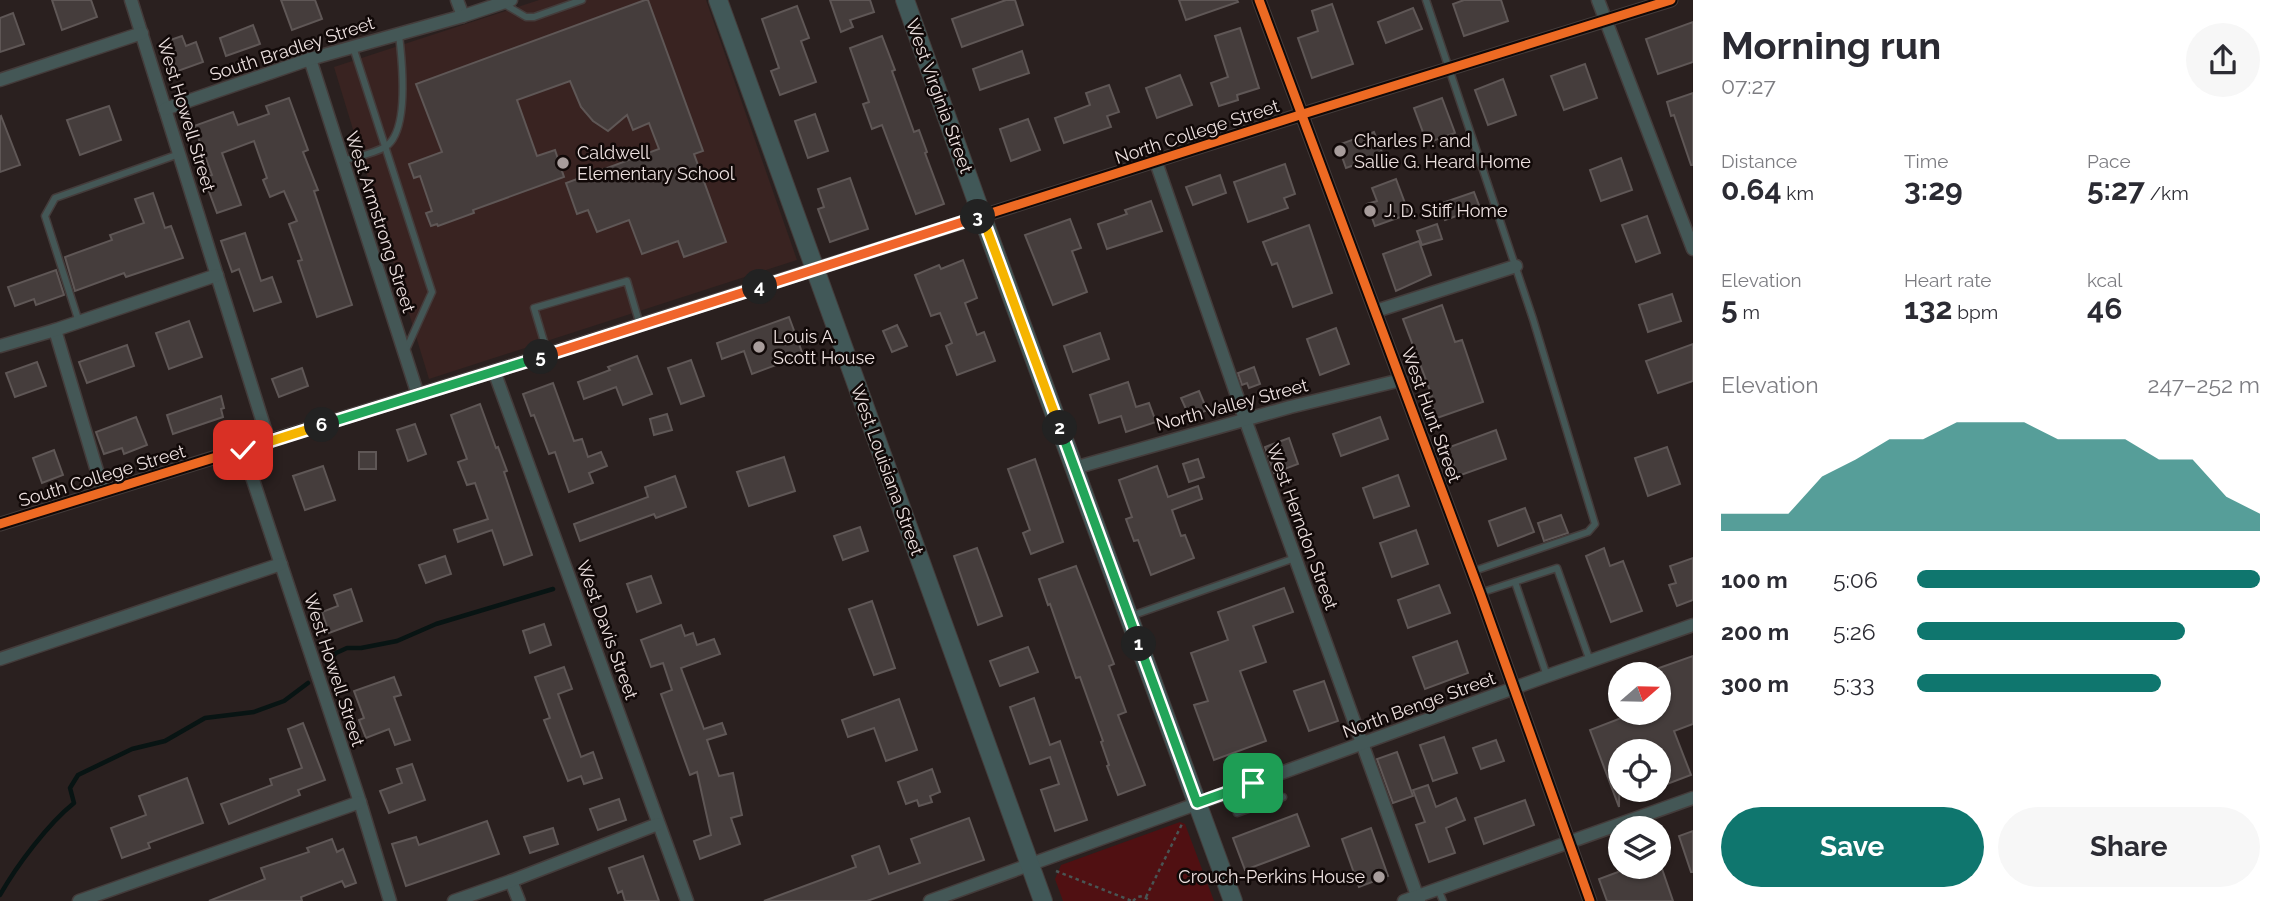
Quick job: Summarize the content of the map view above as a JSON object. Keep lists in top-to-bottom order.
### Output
{
  "streets": {
    "main road": ["West Virginia Street", "West Louisiana Street"],
    "street": [
      "South Bradley Street",
      "West Howell Street",
      "North College Street",
      "West Armstrong Street",
      "North Valley Street",
      "West Hunt Street",
      "South College Street",
      "West Herndon Street",
      "West Davis Street",
      "North Benge Street"
    ]
  },
  "crossings": [
    ["South Bradley Street", "West Howell Street"],
    ["South Bradley Street", "West Armstrong Street"],
    ["West Virginia Street", "North College Street"],
    ["West Virginia Street", "North Valley Street"],
    ["West Virginia Street", "North Benge Street"],
    ["West Howell Street", "South College Street"],
    ["North College Street", "West Hunt Street"],
    ["North College Street", "West Louisiana Street"],
    ["North College Street", "South College Street"],
    ["North College Street", "West Herndon Street"],
    ["West Armstrong Street", "South College Street"],
    ["North Valley Street", "West Hunt Street"],
    ["North Valley Street", "West Herndon Street"],
    ["West Hunt Street", "North Benge Street"],
    ["West Louisiana Street", "South College Street"],
    ["West Louisiana Street", "North Benge Street"],
    ["South College Street", "West Davis Street"],
    ["West Herndon Street", "North Benge Street"]
  ],
  "places": [
    "Charles P. and Sallie G. Heard Home",
    "Caldwell Elementary School",
    "J. D. Stiff Home",
    "Louis A. Scott House",
    "Crouch-Perkins House"
  ],
  "north": "right",
  "page": {
    "heading": ["Morning run", "07:27"],
    "stats": [
      ["Distance", "0.64 km"],
      ["Time", "3:29"],
      ["Pace", "5:27 /km"],
      ["Elevation", "5 m"],
      ["Heart rate", "132 bpm"],
      ["kcal", "46"]
    ],
    "pins": [
      "3",
      "4",
      "5",
      "6",
      "2",
      "1"
    ],
    "chart": ["Elevation", "247–252 m"],
    "list": [
      {
        "name": "100 m",
        "note": "5:06"
      },
      {
        "name": "200 m",
        "note": "5:26"
      },
      {
        "name": "300 m",
        "note": "5:33"
      }
    ],
    "buttons": ["Save", "Share"]
  }
}
